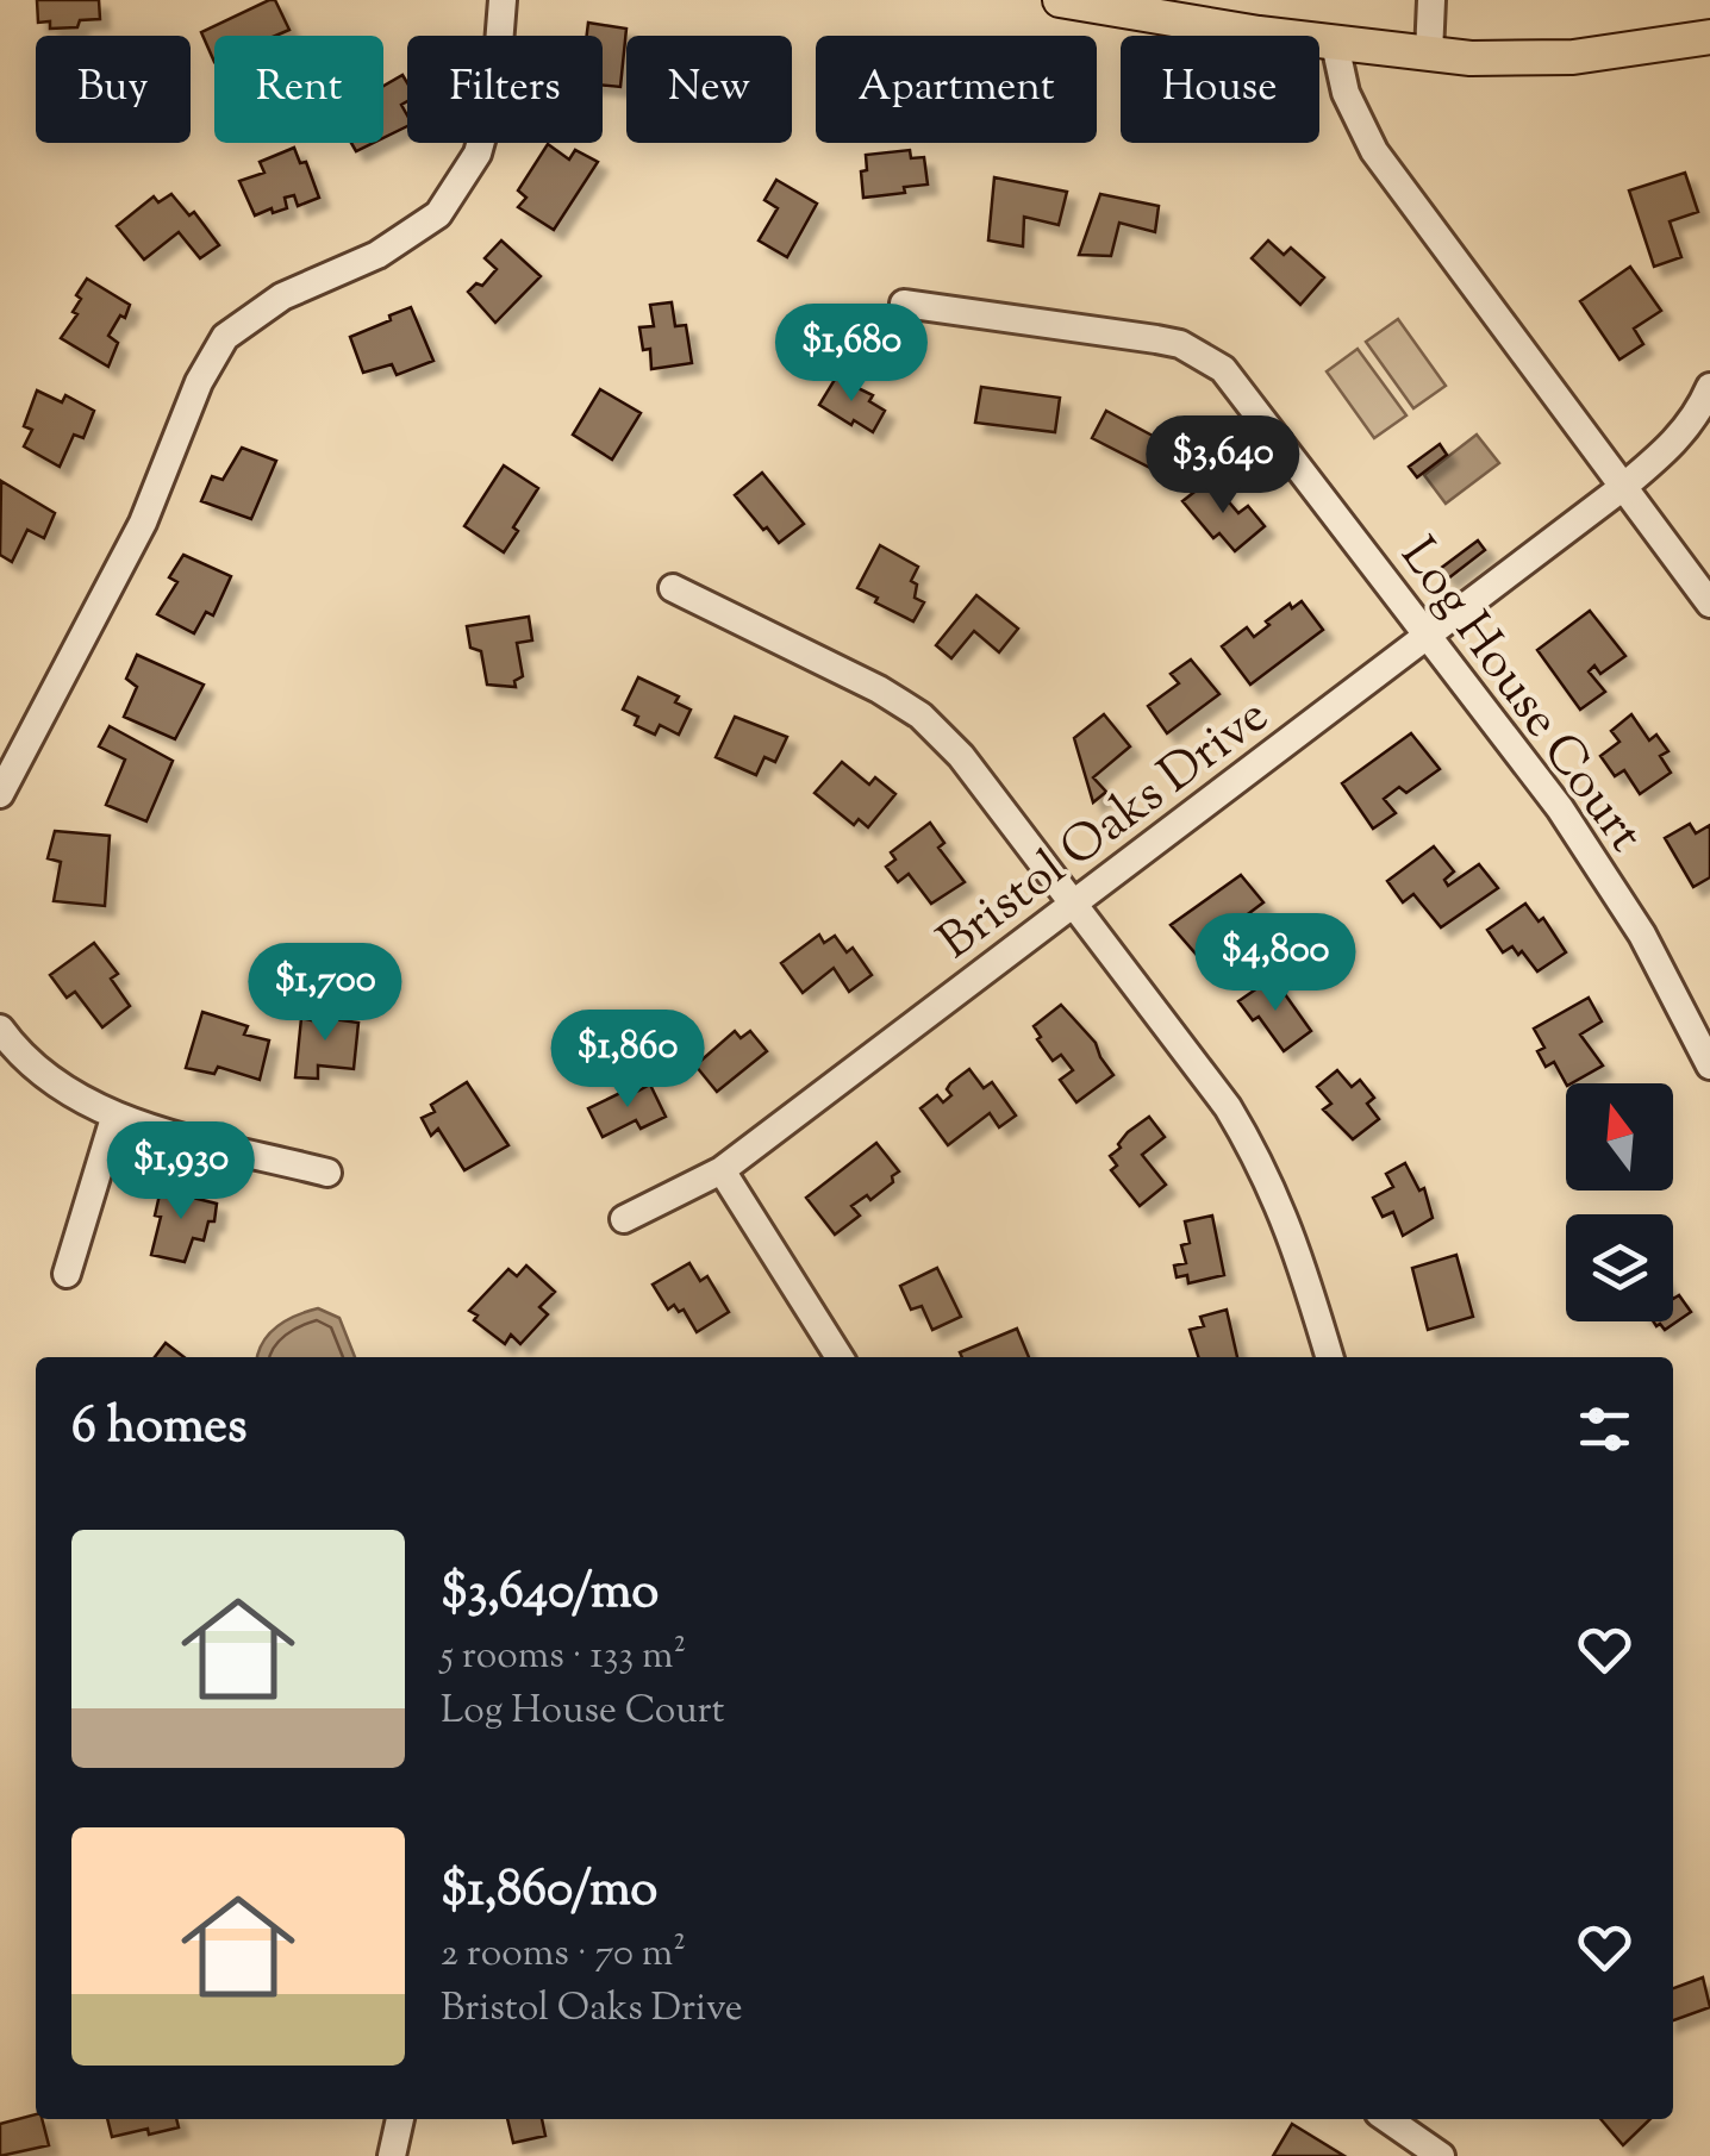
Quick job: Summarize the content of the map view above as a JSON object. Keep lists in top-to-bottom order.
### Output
{
  "streets": {
    "street": ["Log House Court", "Bristol Oaks Drive"]
  },
  "crossings": [
    ["Log House Court", "Bristol Oaks Drive"]
  ],
  "north": "top",
  "page": {
    "chip": [
      "Buy",
      "Rent",
      "Filters",
      "New",
      "Apartment",
      "House"
    ],
    "price": [
      "$1,680",
      "$3,640",
      "$4,800",
      "$1,700",
      "$1,860",
      "$1,930"
    ],
    "heading": "6 homes",
    "list": [
      {
        "name": "$3,640/mo",
        "note": "5 rooms · 133 m² · Log House Court"
      },
      {
        "name": "$1,860/mo",
        "note": "2 rooms · 70 m² · Bristol Oaks Drive"
      }
    ]
  }
}
